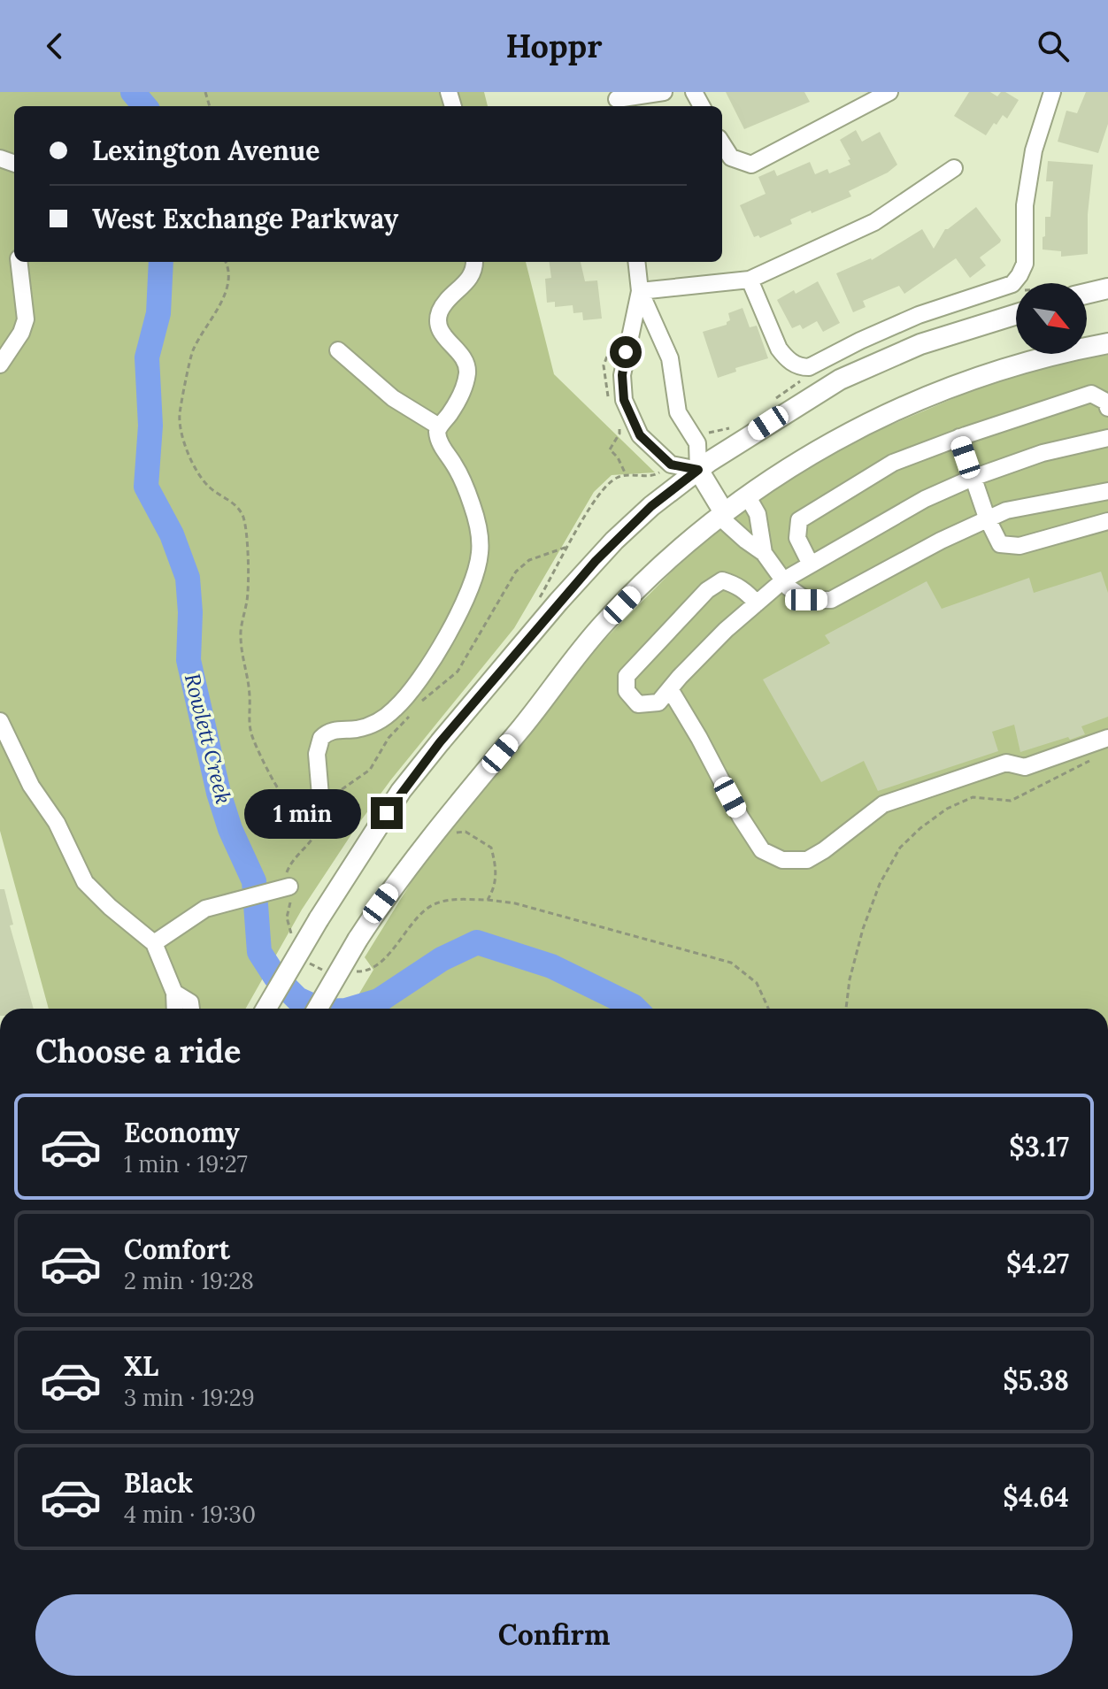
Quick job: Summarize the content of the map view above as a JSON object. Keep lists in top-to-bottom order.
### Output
{
  "water": ["Rowlett Creek"],
  "north": "bottom right",
  "page": {
    "header": "Hoppr",
    "banner": ["Lexington Avenue", "West Exchange Parkway"],
    "bubble": "1 min",
    "heading": "Choose a ride",
    "list": [
      {
        "name": "Economy",
        "note": "1 min · 19:27",
        "value": "$3.17"
      },
      {
        "name": "Comfort",
        "note": "2 min · 19:28",
        "value": "$4.27"
      },
      {
        "name": "XL",
        "note": "3 min · 19:29",
        "value": "$5.38"
      },
      {
        "name": "Black",
        "note": "4 min · 19:30",
        "value": "$4.64"
      }
    ],
    "buttons": "Confirm"
  }
}
